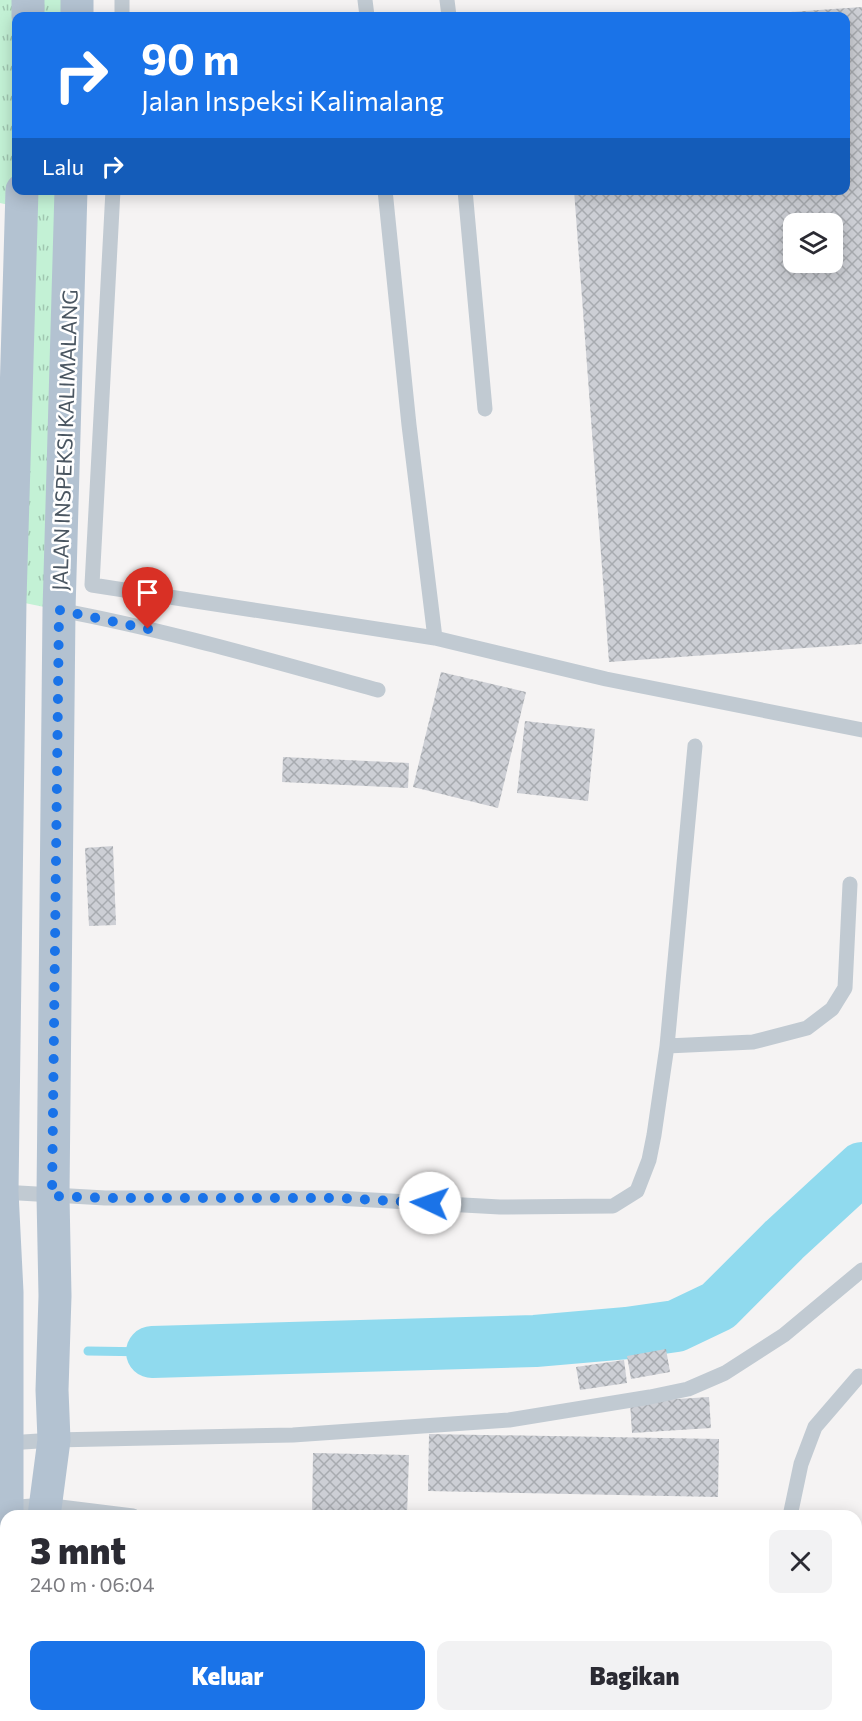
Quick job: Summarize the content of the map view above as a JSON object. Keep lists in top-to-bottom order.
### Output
{
  "streets": {
    "main road": ["JALAN INSPEKSI KALIMALANG"]
  },
  "page": {
    "turn": ["90 m", "Jalan Inspeksi Kalimalang"],
    "then": "Lalu",
    "heading": ["3 mnt", "240 m · 06:04"],
    "buttons": ["Keluar", "Bagikan"]
  }
}
